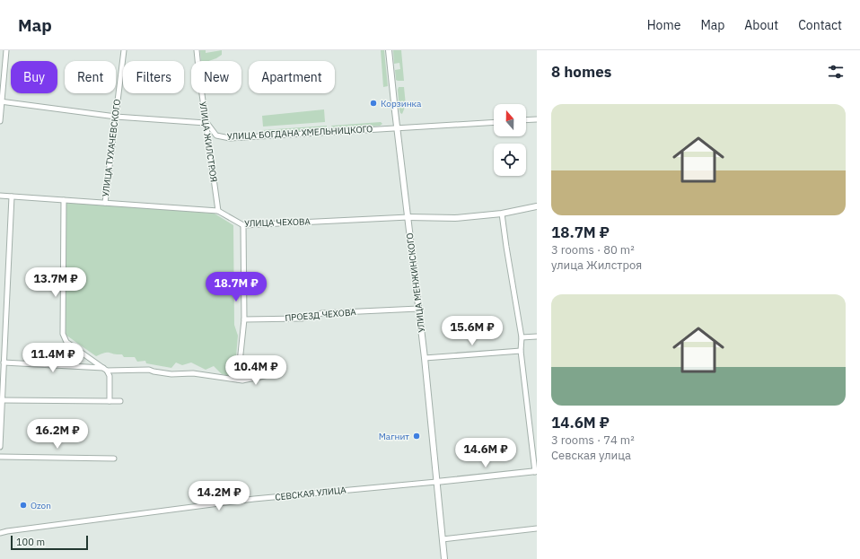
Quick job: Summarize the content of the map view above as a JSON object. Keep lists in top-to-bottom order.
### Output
{
  "streets": {
    "street": [
      "УЛИЦА БОГДАНА ХМЕЛЬНИЦКОГО",
      "УЛИЦА ЖИЛСТРОЯ",
      "УЛИЦА ТУХАЧЕВСКОГО",
      "УЛИЦА ЧЕХОВА",
      "УЛИЦА МЕНЖИНСКОГО",
      "ПРОЕЗД ЧЕХОВА",
      "СЕВСКАЯ УЛИЦА"
    ]
  },
  "crossings": [
    ["УЛИЦА БОГДАНА ХМЕЛЬНИЦКОГО", "УЛИЦА ЖИЛСТРОЯ"],
    ["УЛИЦА БОГДАНА ХМЕЛЬНИЦКОГО", "УЛИЦА МЕНЖИНСКОГО"],
    ["УЛИЦА ЖИЛСТРОЯ", "УЛИЦА ЧЕХОВА"],
    ["УЛИЦА ТУХАЧЕВСКОГО", "УЛИЦА ЧЕХОВА"],
    ["УЛИЦА ЧЕХОВА", "УЛИЦА МЕНЖИНСКОГО"],
    ["УЛИЦА МЕНЖИНСКОГО", "ПРОЕЗД ЧЕХОВА"],
    ["УЛИЦА МЕНЖИНСКОГО", "СЕВСКАЯ УЛИЦА"]
  ],
  "places": ["Корзинка", "Магнит", "Ozon"],
  "scale_bar": "100 m",
  "north": "top",
  "page": {
    "header": "Map",
    "nav": [
      "Home",
      "Map",
      "About",
      "Contact"
    ],
    "heading": "8 homes",
    "chip": [
      "Buy",
      "Rent",
      "Filters",
      "New",
      "Apartment"
    ],
    "list": [
      {
        "name": "18.7M ₽",
        "note": "3 rooms · 80 m² · улица Жилстроя"
      },
      {
        "name": "14.6M ₽",
        "note": "3 rooms · 74 m² · Севская улица"
      }
    ],
    "price": [
      "13.7M ₽",
      "18.7M ₽",
      "15.6M ₽",
      "11.4M ₽",
      "10.4M ₽",
      "16.2M ₽",
      "14.6M ₽",
      "14.2M ₽"
    ],
    "scale": "100 m"
  }
}
